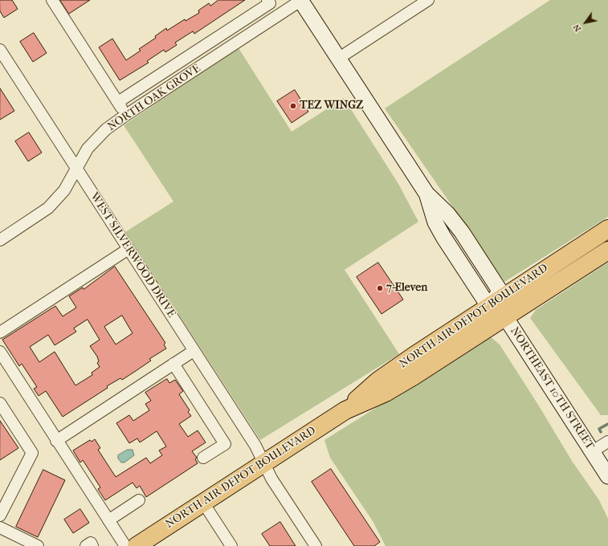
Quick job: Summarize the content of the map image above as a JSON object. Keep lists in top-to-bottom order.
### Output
{
  "streets": {
    "main road": ["NORTH AIR DEPOT BOULEVARD", "NORTHEAST 10TH STREET"],
    "street": ["NORTH OAK GROVE", "WEST SILVERWOOD DRIVE"]
  },
  "crossings": [
    ["NORTH OAK GROVE", "WEST SILVERWOOD DRIVE"],
    ["WEST SILVERWOOD DRIVE", "NORTH AIR DEPOT BOULEVARD"],
    ["NORTH AIR DEPOT BOULEVARD", "NORTHEAST 10TH STREET"]
  ],
  "places": ["TEZ WINGZ", "7-Eleven"],
  "north": "bottom left"
}
